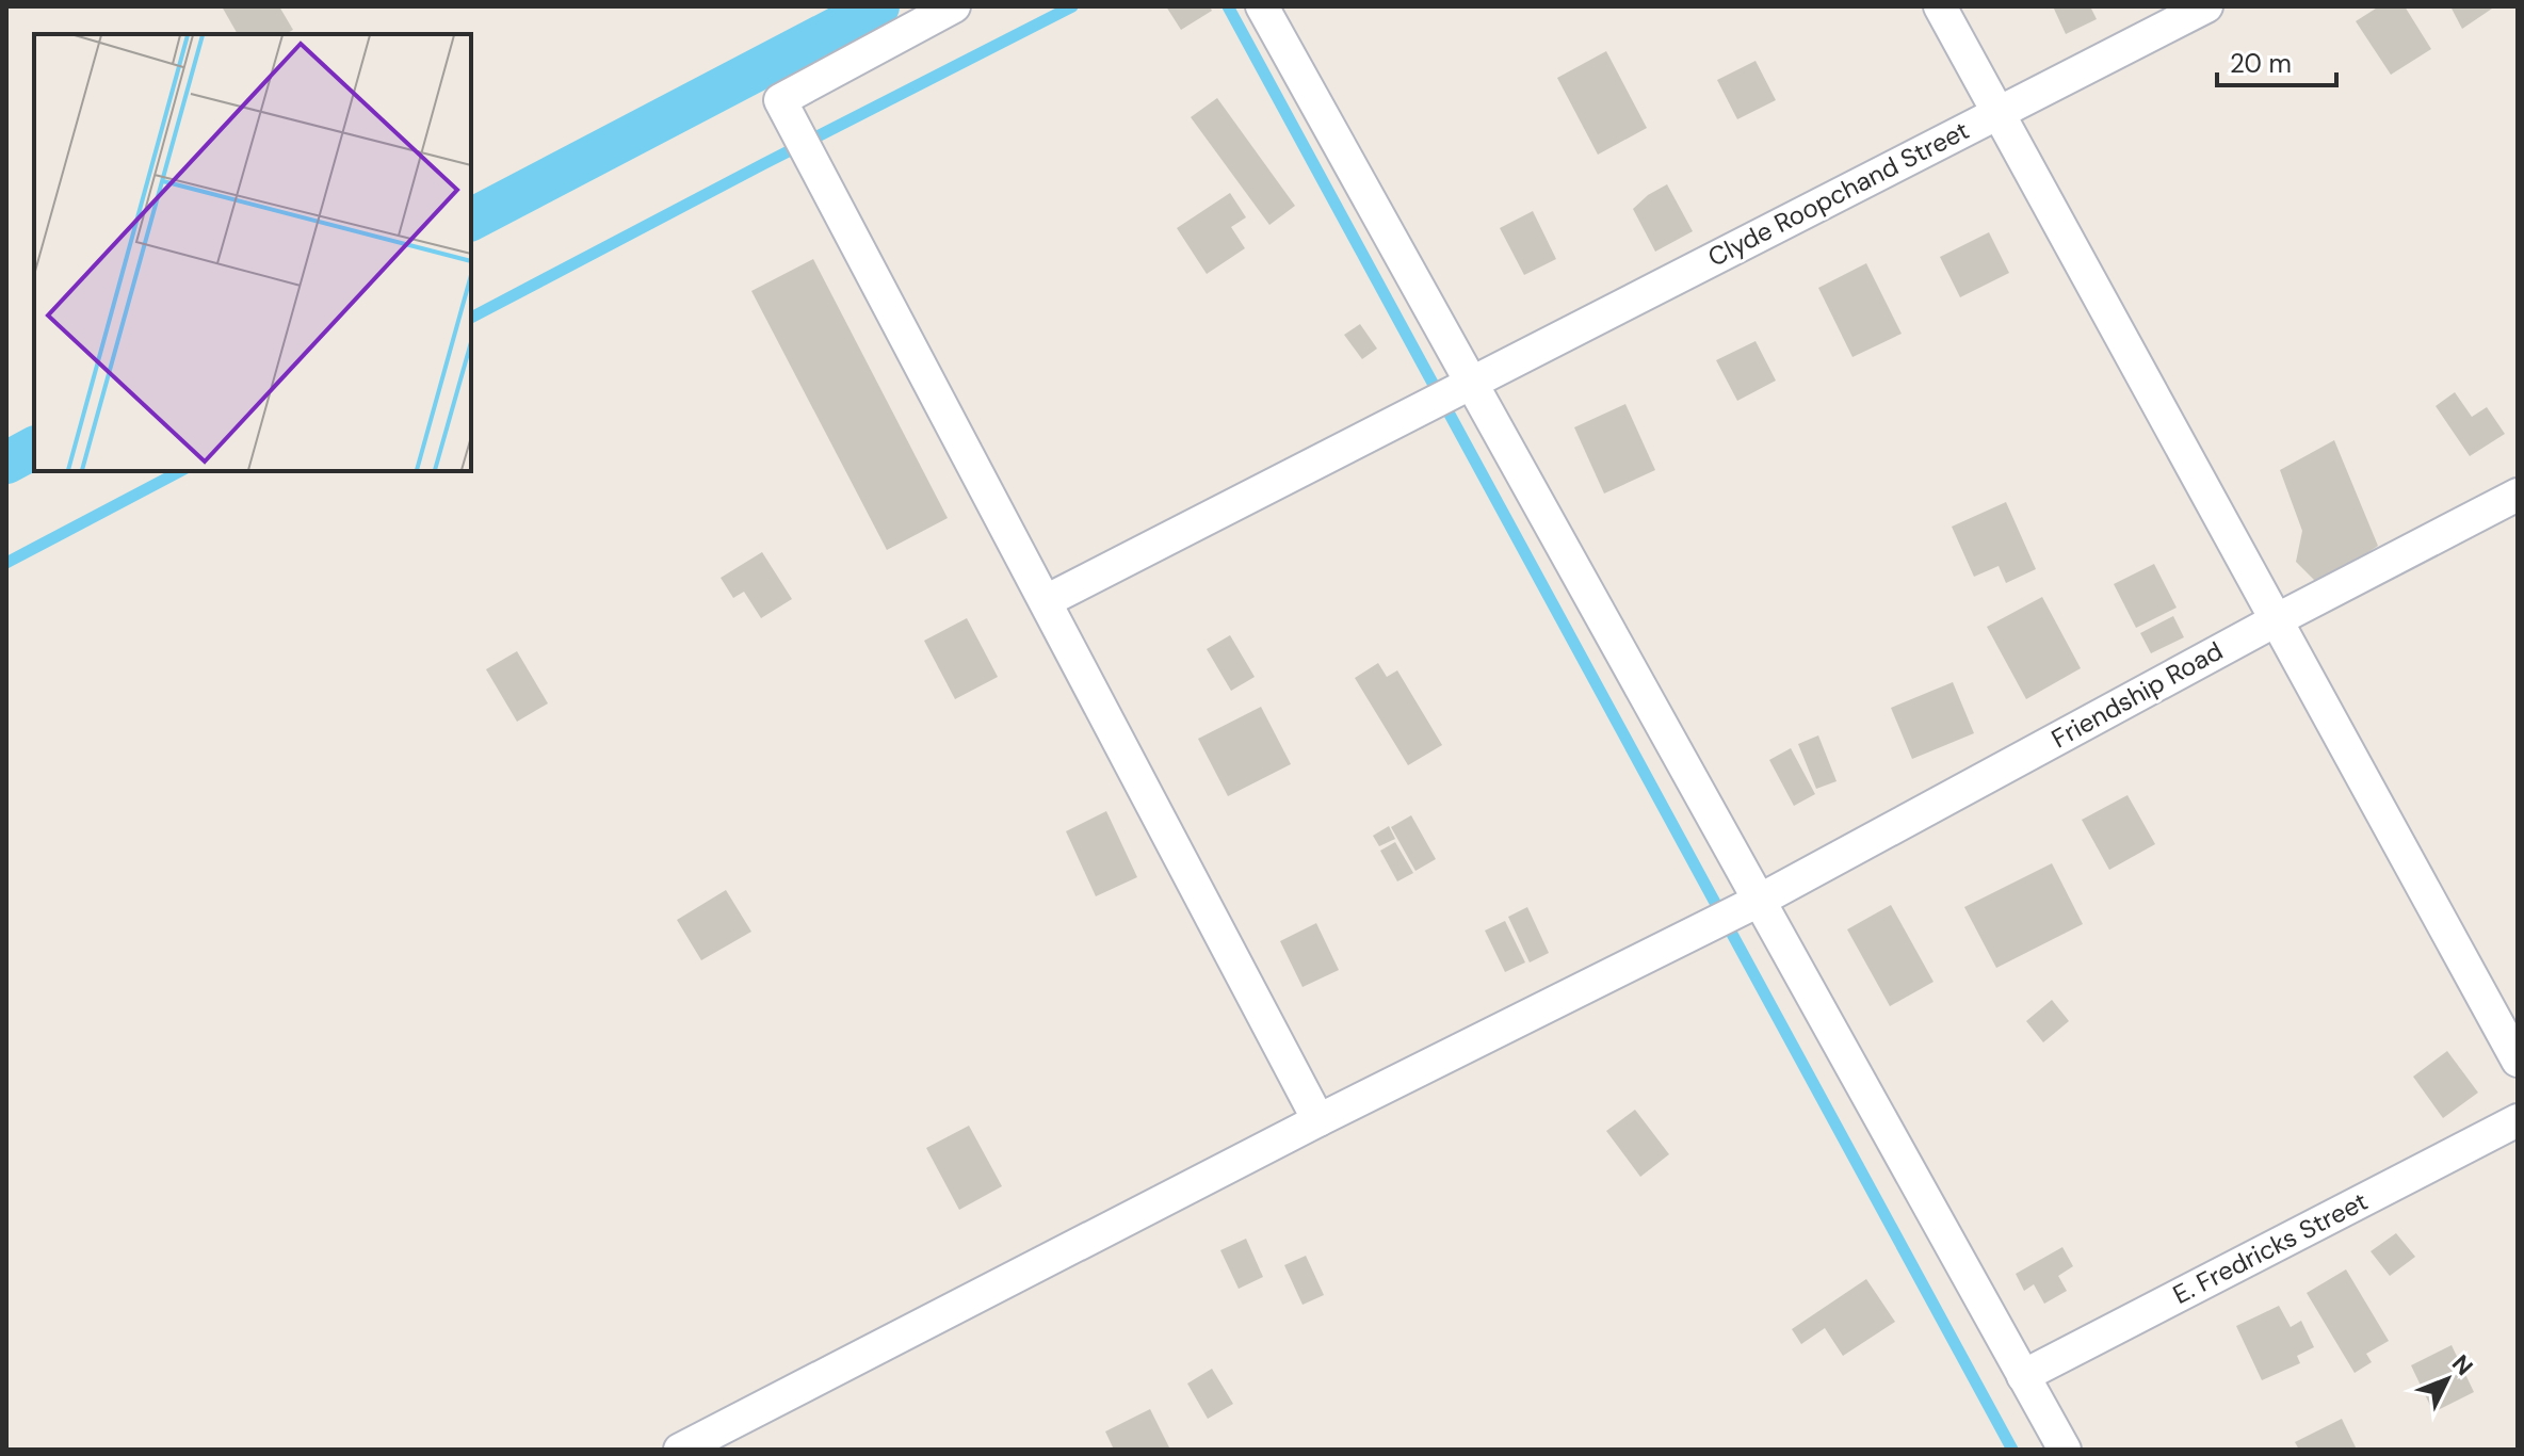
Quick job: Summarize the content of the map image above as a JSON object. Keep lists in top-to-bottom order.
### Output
{
  "streets": {
    "street": ["Clyde Roopchand Street", "Friendship Road", "E. Fredricks Street"]
  },
  "scale_bar": "20 m",
  "north": "top right"
}
